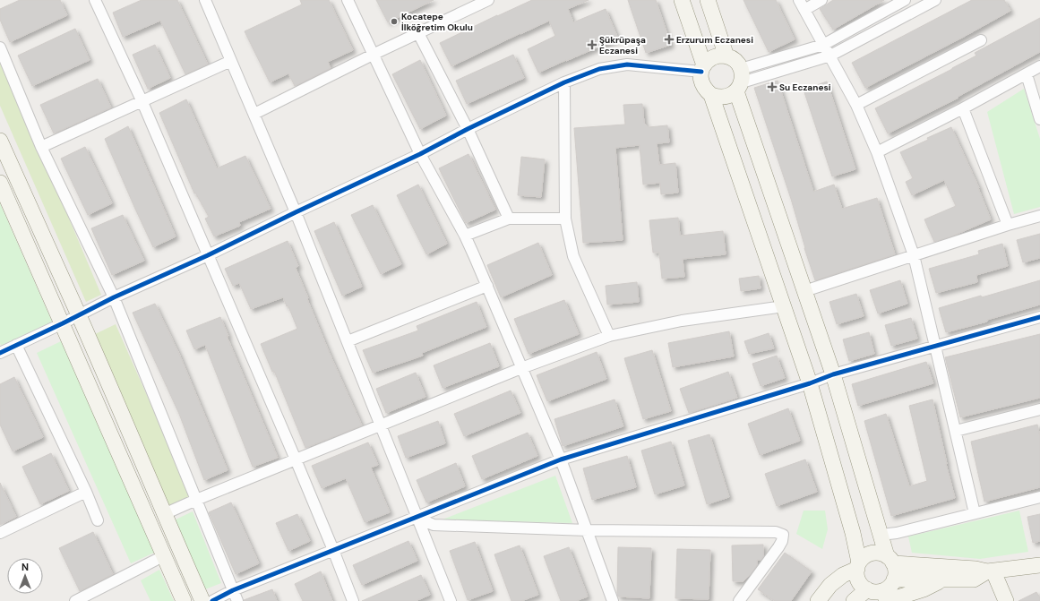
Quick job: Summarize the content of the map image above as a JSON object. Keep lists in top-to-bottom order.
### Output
{
  "places": {
    "other": ["Kocatepe İlköğretim Okulu"],
    "health": ["Erzurum Eczanesi", "Şükrüpaşa Eczanesi", "Su Eczanesi"]
  },
  "north": "top"
}
